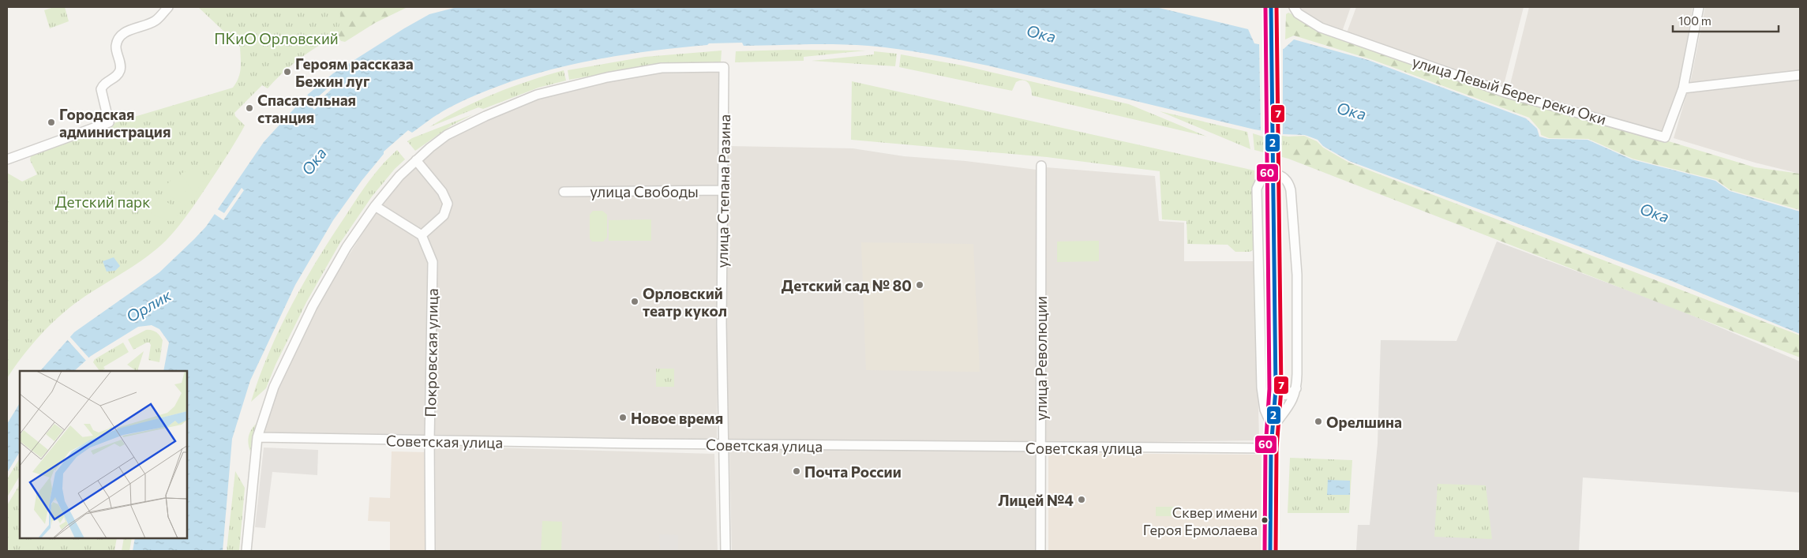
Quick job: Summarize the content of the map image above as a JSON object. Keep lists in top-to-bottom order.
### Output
{
  "streets": {
    "street": [
      "улица Левый Берег реки Оки",
      "улица Свободы",
      "улица Степана Разина",
      "Покровская улица",
      "улица Революции",
      "Советская улица"
    ]
  },
  "crossings": [
    ["улица Свободы", "улица Степана Разина"],
    ["улица Степана Разина", "Советская улица"],
    ["Покровская улица", "Советская улица"],
    ["улица Революции", "Советская улица"]
  ],
  "water": ["Ока", "Орлик"],
  "parks": ["ПКиО Орловский", "Детский парк"],
  "places": [
    "Героям рассказа Бежин луг",
    "Спасательная станция",
    "Городская администрация",
    "Детский сад № 80",
    "Орловский театр кукол",
    "Новое время",
    "Орелшина",
    "Почта России",
    "Лицей №4",
    "Сквер имени Героя Ермолаева"
  ],
  "lines": ["transit line 2", "transit line 7", "transit line 60"],
  "scale_bar": "100 m"
}
